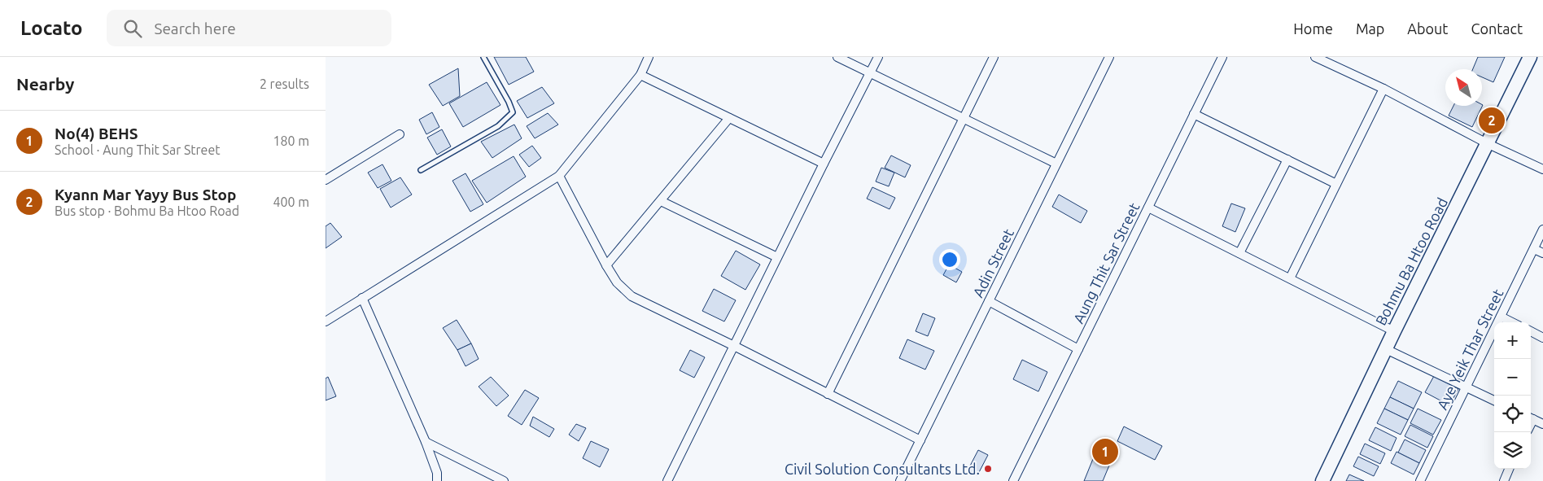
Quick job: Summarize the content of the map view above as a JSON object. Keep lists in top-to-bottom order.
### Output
{
  "streets": {
    "main road": ["Bohmu Ba Htoo Road"],
    "street": ["Adin Street", "Aung Thit Sar Street", "Aye Yeik Thar Street"]
  },
  "places": ["Civil Solution Consultants Ltd."],
  "north": "top left",
  "page": {
    "header": "Locato",
    "search": "Search here",
    "nav": [
      "Home",
      "Map",
      "About",
      "Contact"
    ],
    "heading": ["Nearby", "2 results"],
    "pins": ["2", "1"],
    "list": [
      {
        "mark": "1",
        "name": "No(4) BEHS",
        "note": "School · Aung Thit Sar Street",
        "value": "180 m"
      },
      {
        "mark": "2",
        "name": "Kyann Mar Yayy Bus Stop",
        "note": "Bus stop · Bohmu Ba Htoo Road",
        "value": "400 m"
      }
    ],
    "map_buttons": ["+", "−"]
  }
}
